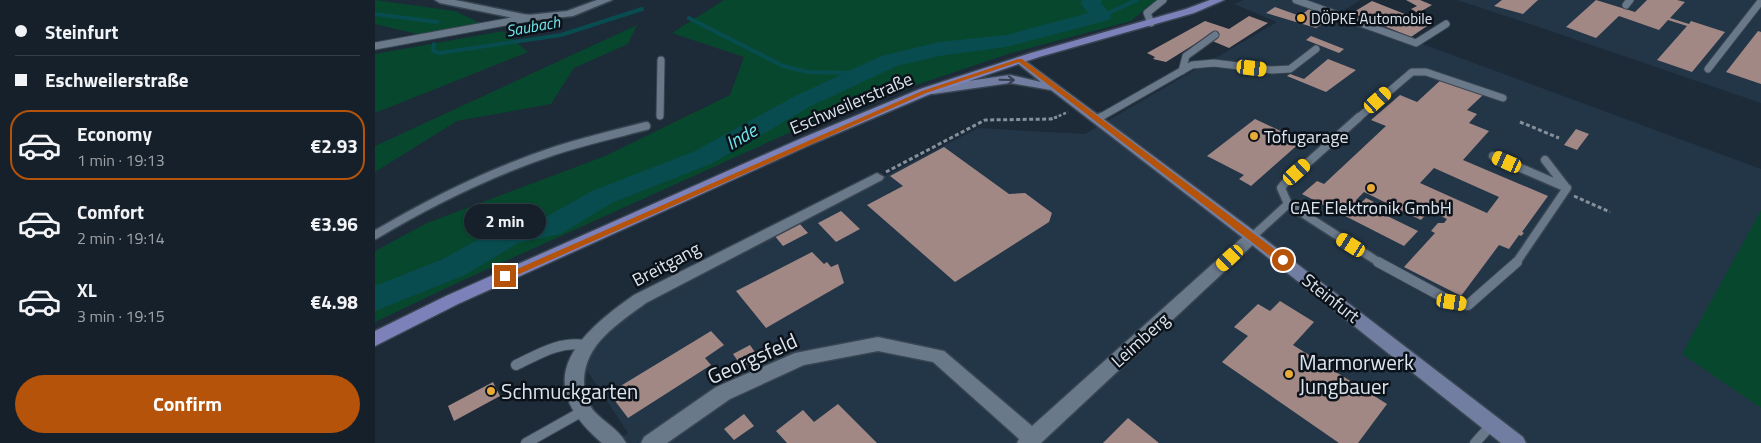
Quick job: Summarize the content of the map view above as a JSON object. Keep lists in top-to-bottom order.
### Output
{
  "streets": {
    "main road": ["Eschweilerstraße"],
    "street": [
      "Breitgang",
      "Steinfurt",
      "Leimberg",
      "Georgsfeld"
    ]
  },
  "crossings": [
    ["Eschweilerstraße", "Steinfurt"],
    ["Steinfurt", "Leimberg"],
    ["Leimberg", "Georgsfeld"]
  ],
  "water": ["Saubach", "Inde"],
  "places": [
    "DÖPKE Automobile",
    "Tofugarage",
    "CAE Elektronik GmbH",
    "Marmorwerk Jungbauer",
    "Schmuckgarten"
  ],
  "page": {
    "banner": ["Steinfurt", "Eschweilerstraße"],
    "list": [
      {
        "name": "Economy",
        "note": "1 min · 19:13",
        "value": "€2.93"
      },
      {
        "name": "Comfort",
        "note": "2 min · 19:14",
        "value": "€3.96"
      },
      {
        "name": "XL",
        "note": "3 min · 19:15",
        "value": "€4.98"
      }
    ],
    "bubble": "2 min",
    "buttons": "Confirm"
  }
}
